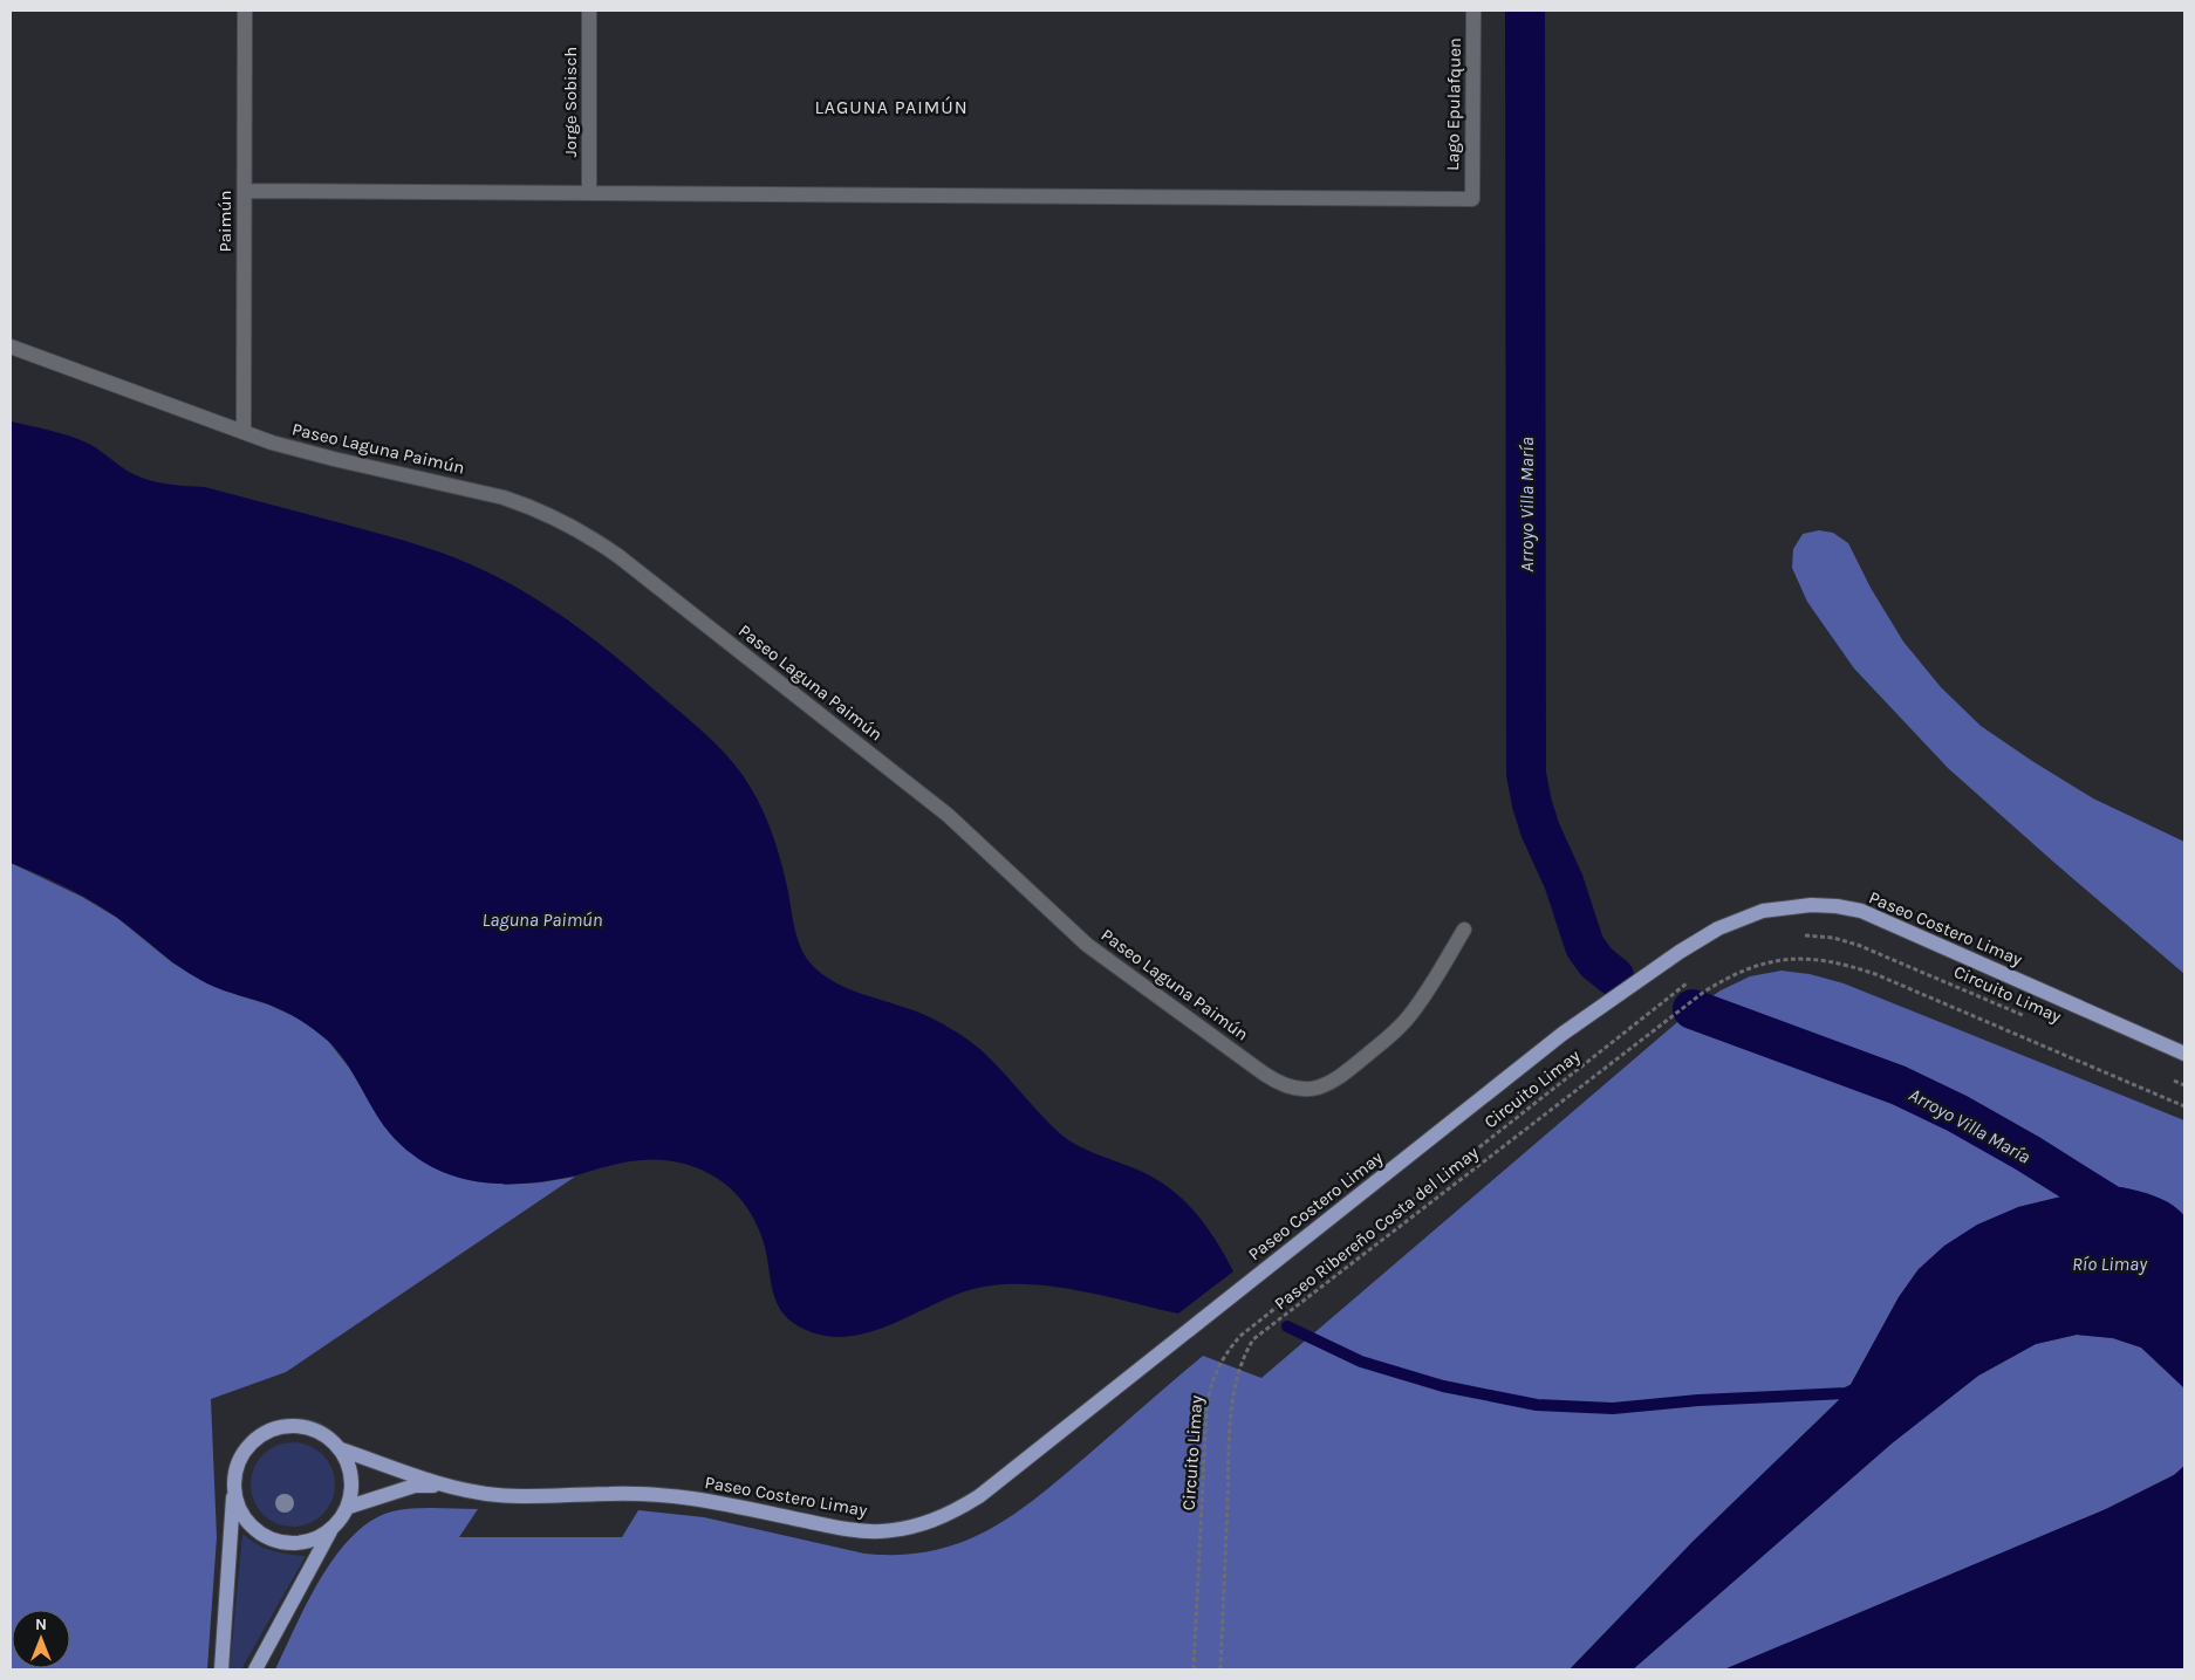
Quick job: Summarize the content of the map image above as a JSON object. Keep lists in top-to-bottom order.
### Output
{
  "streets": {
    "main road": ["Paseo Costero Limay"],
    "street": [
      "Jorge Sobisch",
      "Lago Epulafquen",
      "Paimún",
      "Paseo Laguna Paimún"
    ],
    "path": ["Circuito Limay", "Paseo Ribereño Costa del Limay"]
  },
  "crossings": [
    ["Jorge Sobisch", "Lago Epulafquen"],
    ["Paimún", "Paseo Laguna Paimún"]
  ],
  "districts": ["LAGUNA PAIMÚN"],
  "water": ["Arroyo Villa María", "Laguna Paimún", "Río Limay"],
  "north": "top"
}
